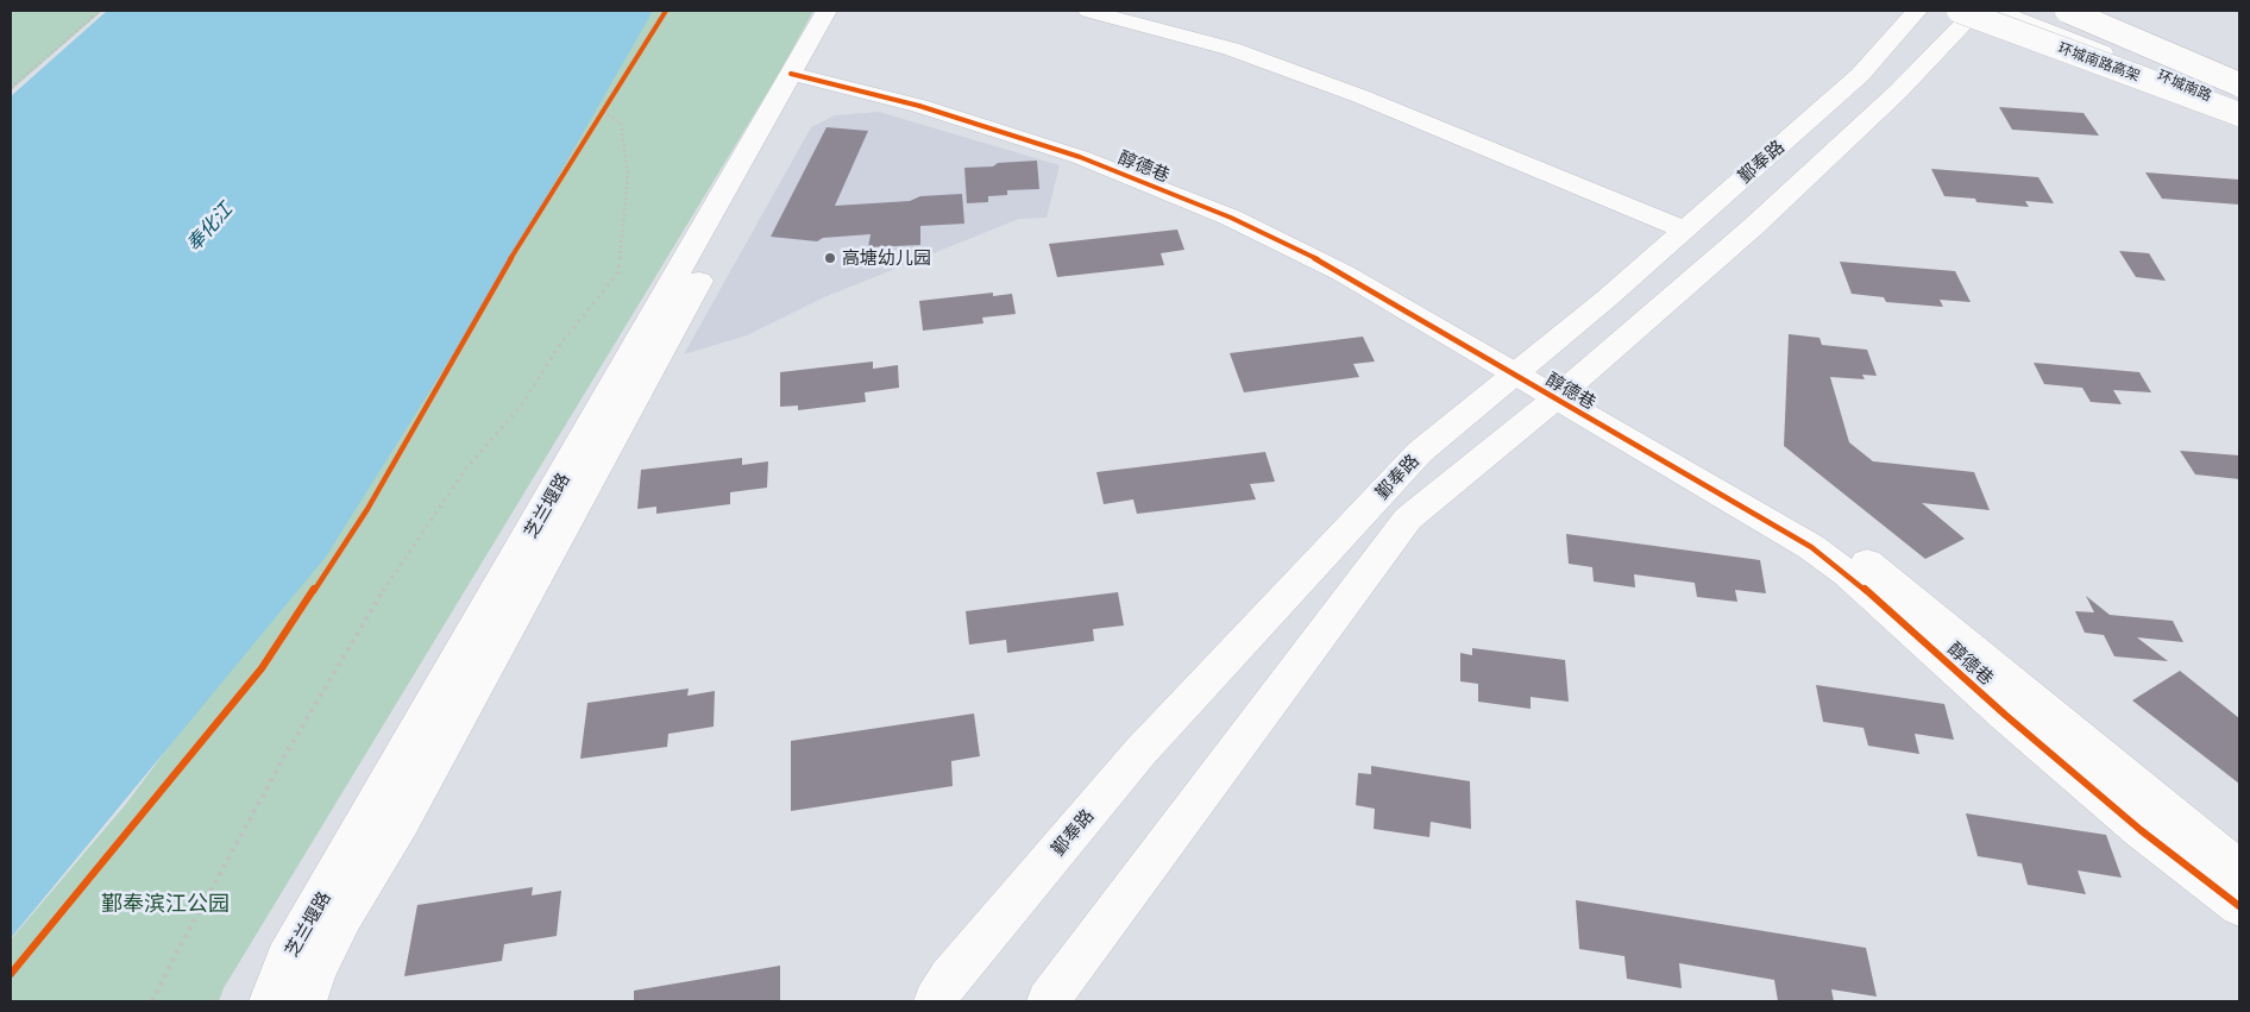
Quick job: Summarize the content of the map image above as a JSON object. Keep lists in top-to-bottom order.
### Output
{
  "streets": {
    "main road": [
      "环城南路高架",
      "环城南路",
      "鄞奉路",
      "醇德巷",
      "芝兰堰路"
    ]
  },
  "crossings": [
    ["鄞奉路", "醇德巷"],
    ["醇德巷", "芝兰堰路"]
  ],
  "water": ["奉化江"],
  "parks": ["鄞奉滨江公园"],
  "places": ["高塘幼儿园"]
}
